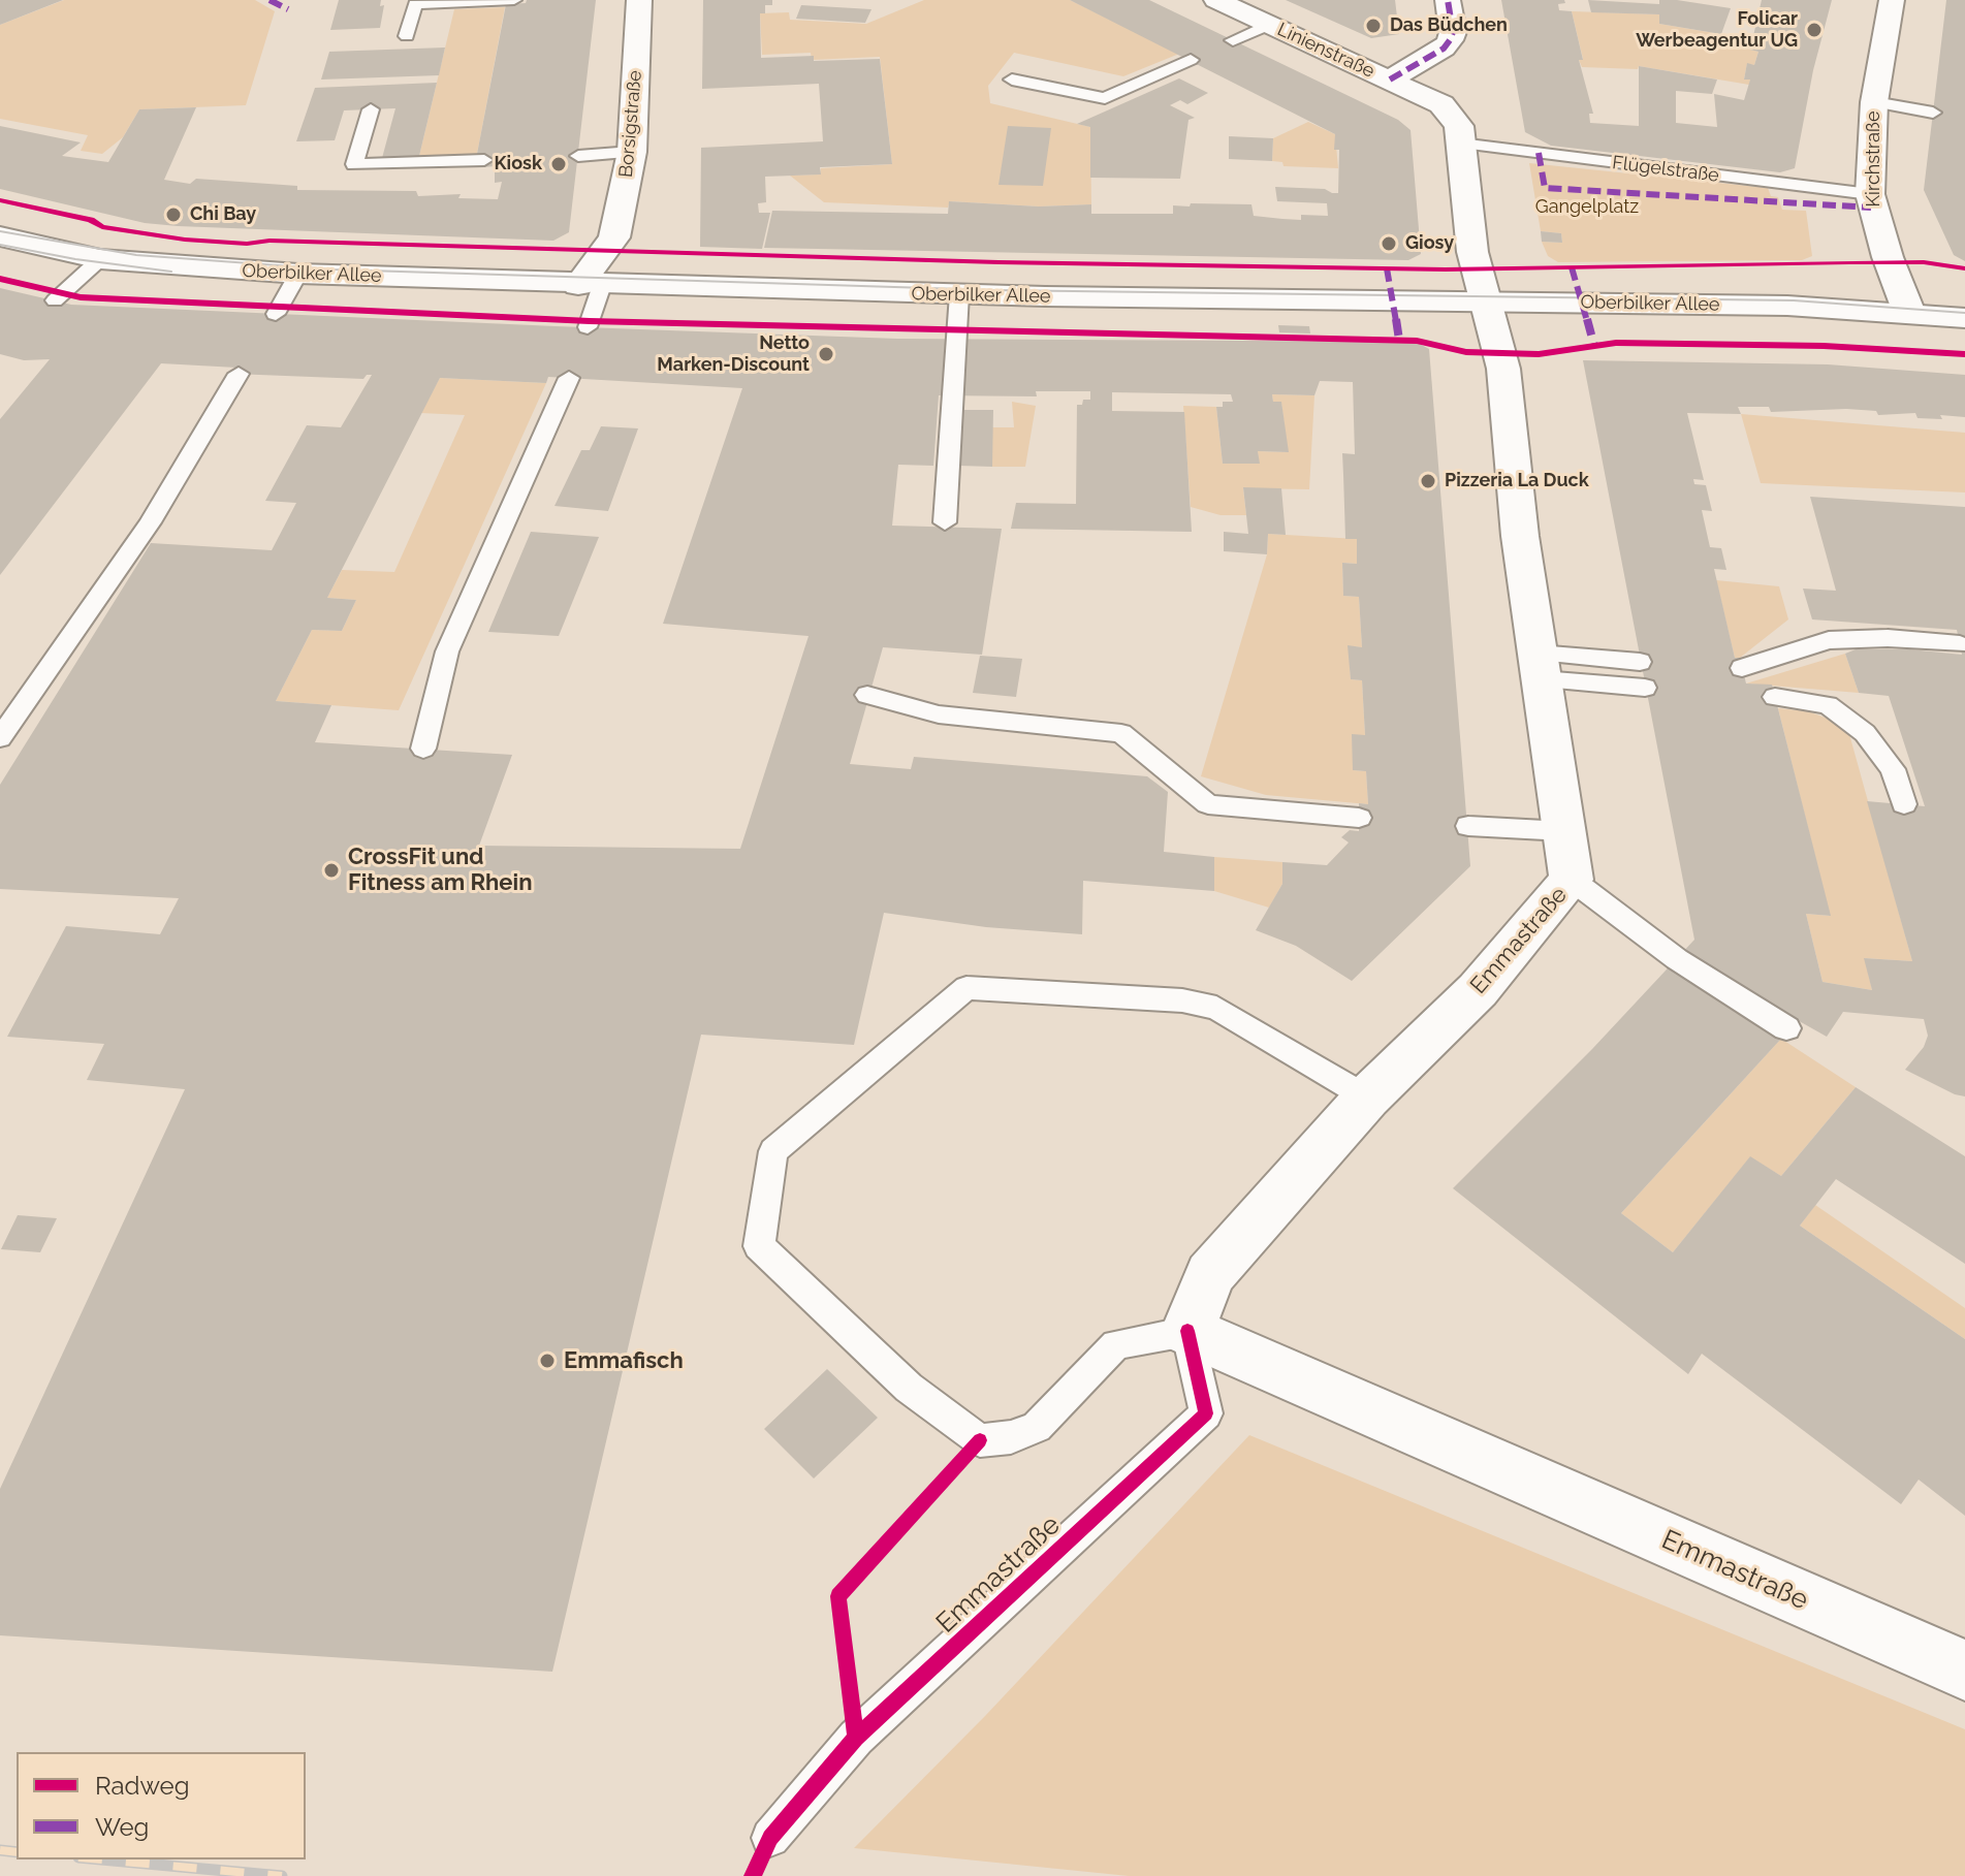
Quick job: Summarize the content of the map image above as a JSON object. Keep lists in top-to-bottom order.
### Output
{
  "streets": {
    "street": [
      "Linienstraße",
      "Borsigstraße",
      "Kirchstraße",
      "Oberbilker Allee",
      "Emmastraße"
    ],
    "lane": ["Flügelstraße"]
  },
  "crossings": [
    ["Borsigstraße", "Oberbilker Allee"],
    ["Kirchstraße", "Flügelstraße"],
    ["Kirchstraße", "Oberbilker Allee"],
    ["Oberbilker Allee", "Emmastraße"]
  ],
  "parks": ["Gangelplatz"],
  "places": [
    "Das Büdchen",
    "Folicar Werbeagentur UG",
    "Kiosk",
    "Chi Bay",
    "Giosy",
    "Netto Marken-Discount",
    "Pizzeria La Duck",
    "CrossFit und Fitness am Rhein",
    "Emmafisch"
  ],
  "legend": ["Radweg", "Weg"]
}
